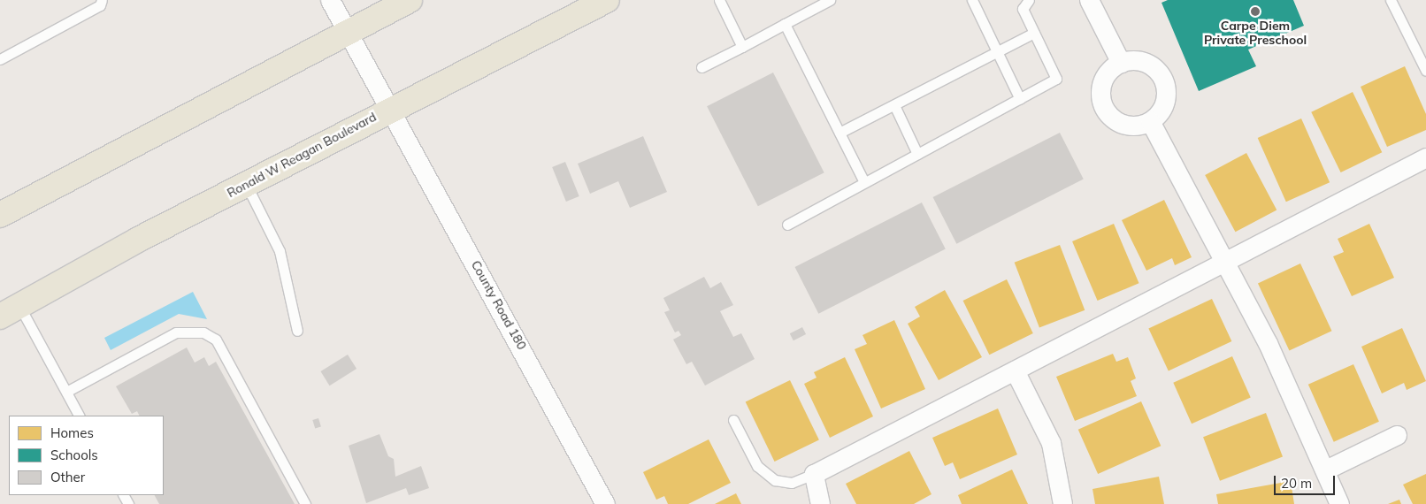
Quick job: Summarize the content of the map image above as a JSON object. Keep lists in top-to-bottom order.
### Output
{
  "streets": {
    "main road": ["Ronald W Reagan Boulevard"],
    "street": ["County Road 180"]
  },
  "crossings": [
    ["Ronald W Reagan Boulevard", "County Road 180"]
  ],
  "places": ["Carpe Diem Private Preschool"],
  "legend": ["Homes", "Schools", "Other"],
  "scale_bar": "20 m"
}
